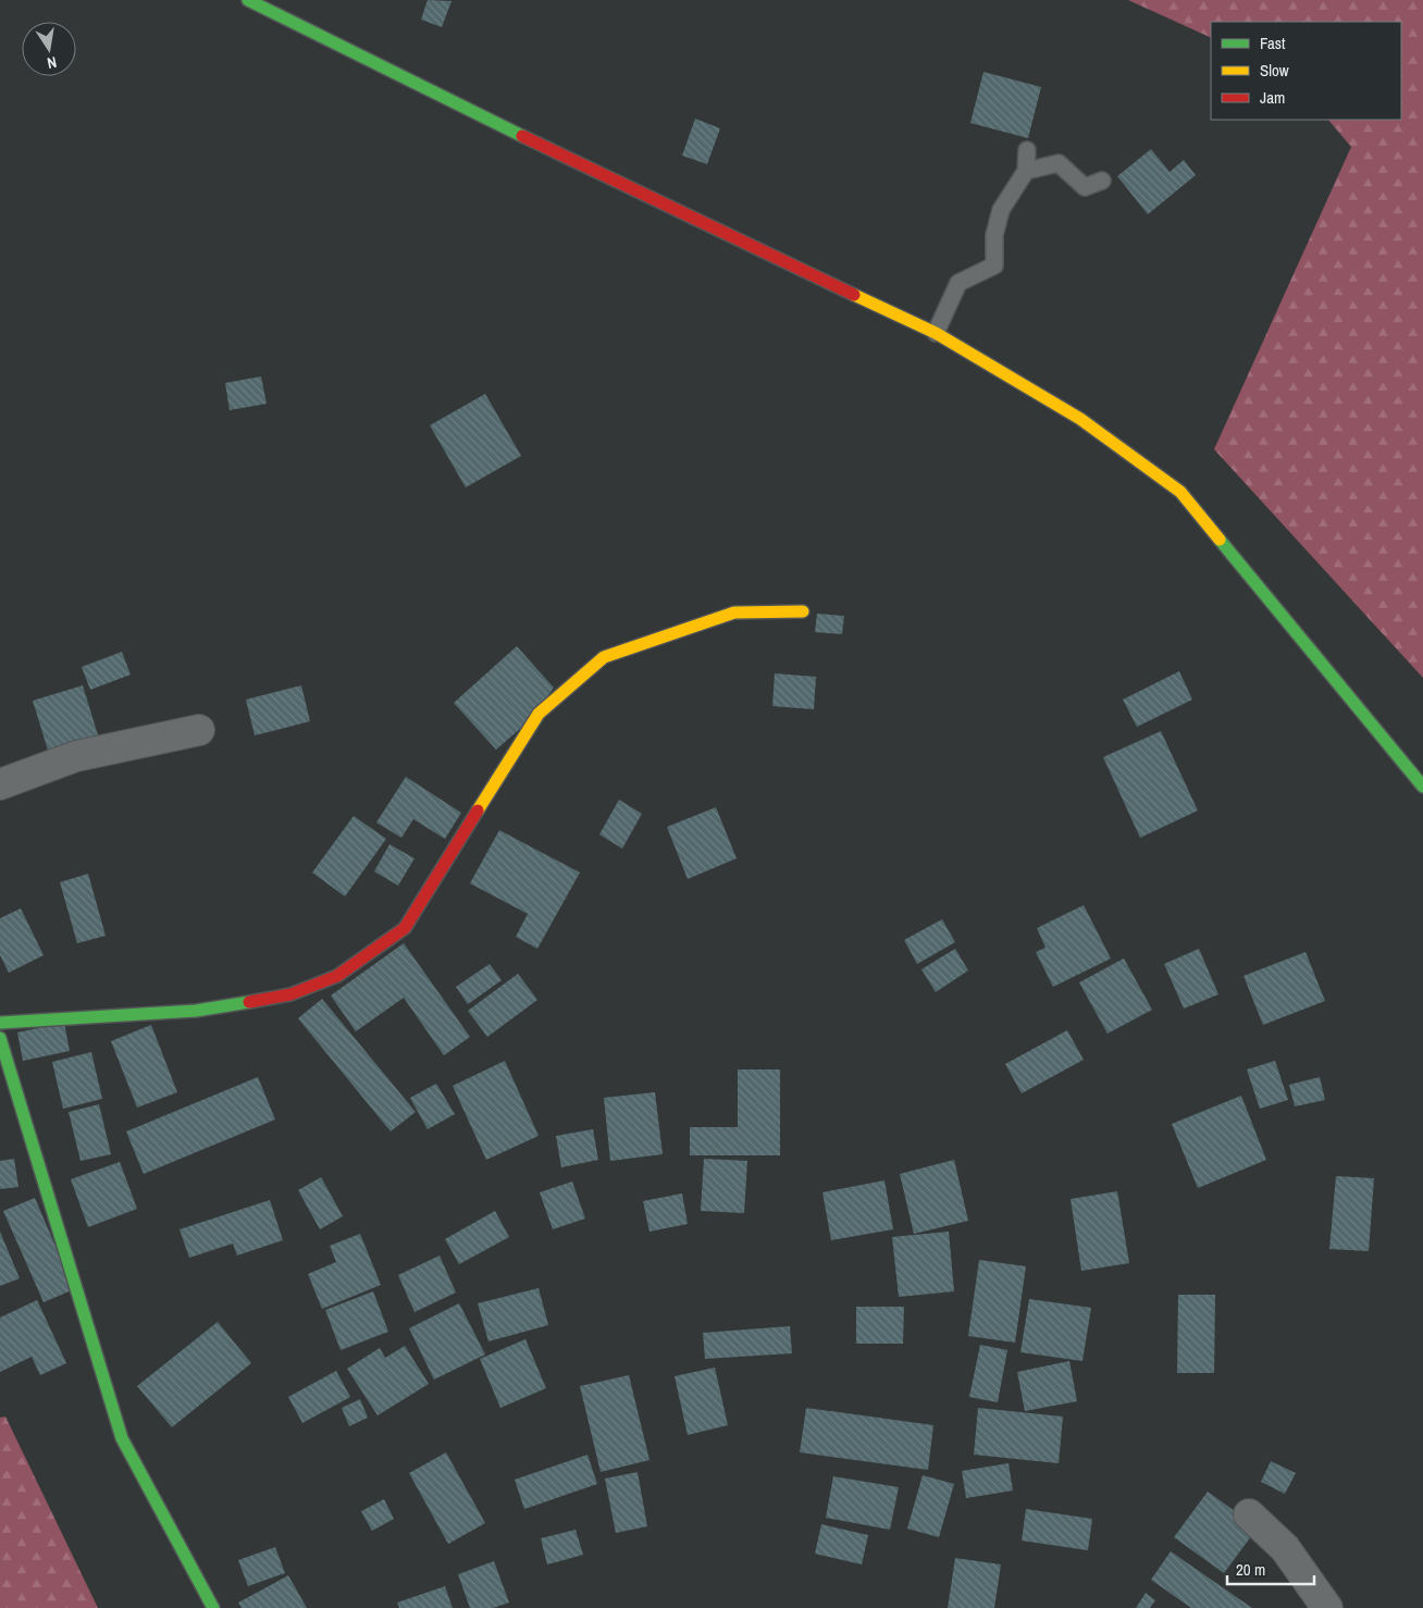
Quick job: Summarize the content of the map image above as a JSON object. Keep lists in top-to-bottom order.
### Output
{
  "legend": ["Fast", "Slow", "Jam"],
  "scale_bar": "20 m",
  "north": "bottom"
}
